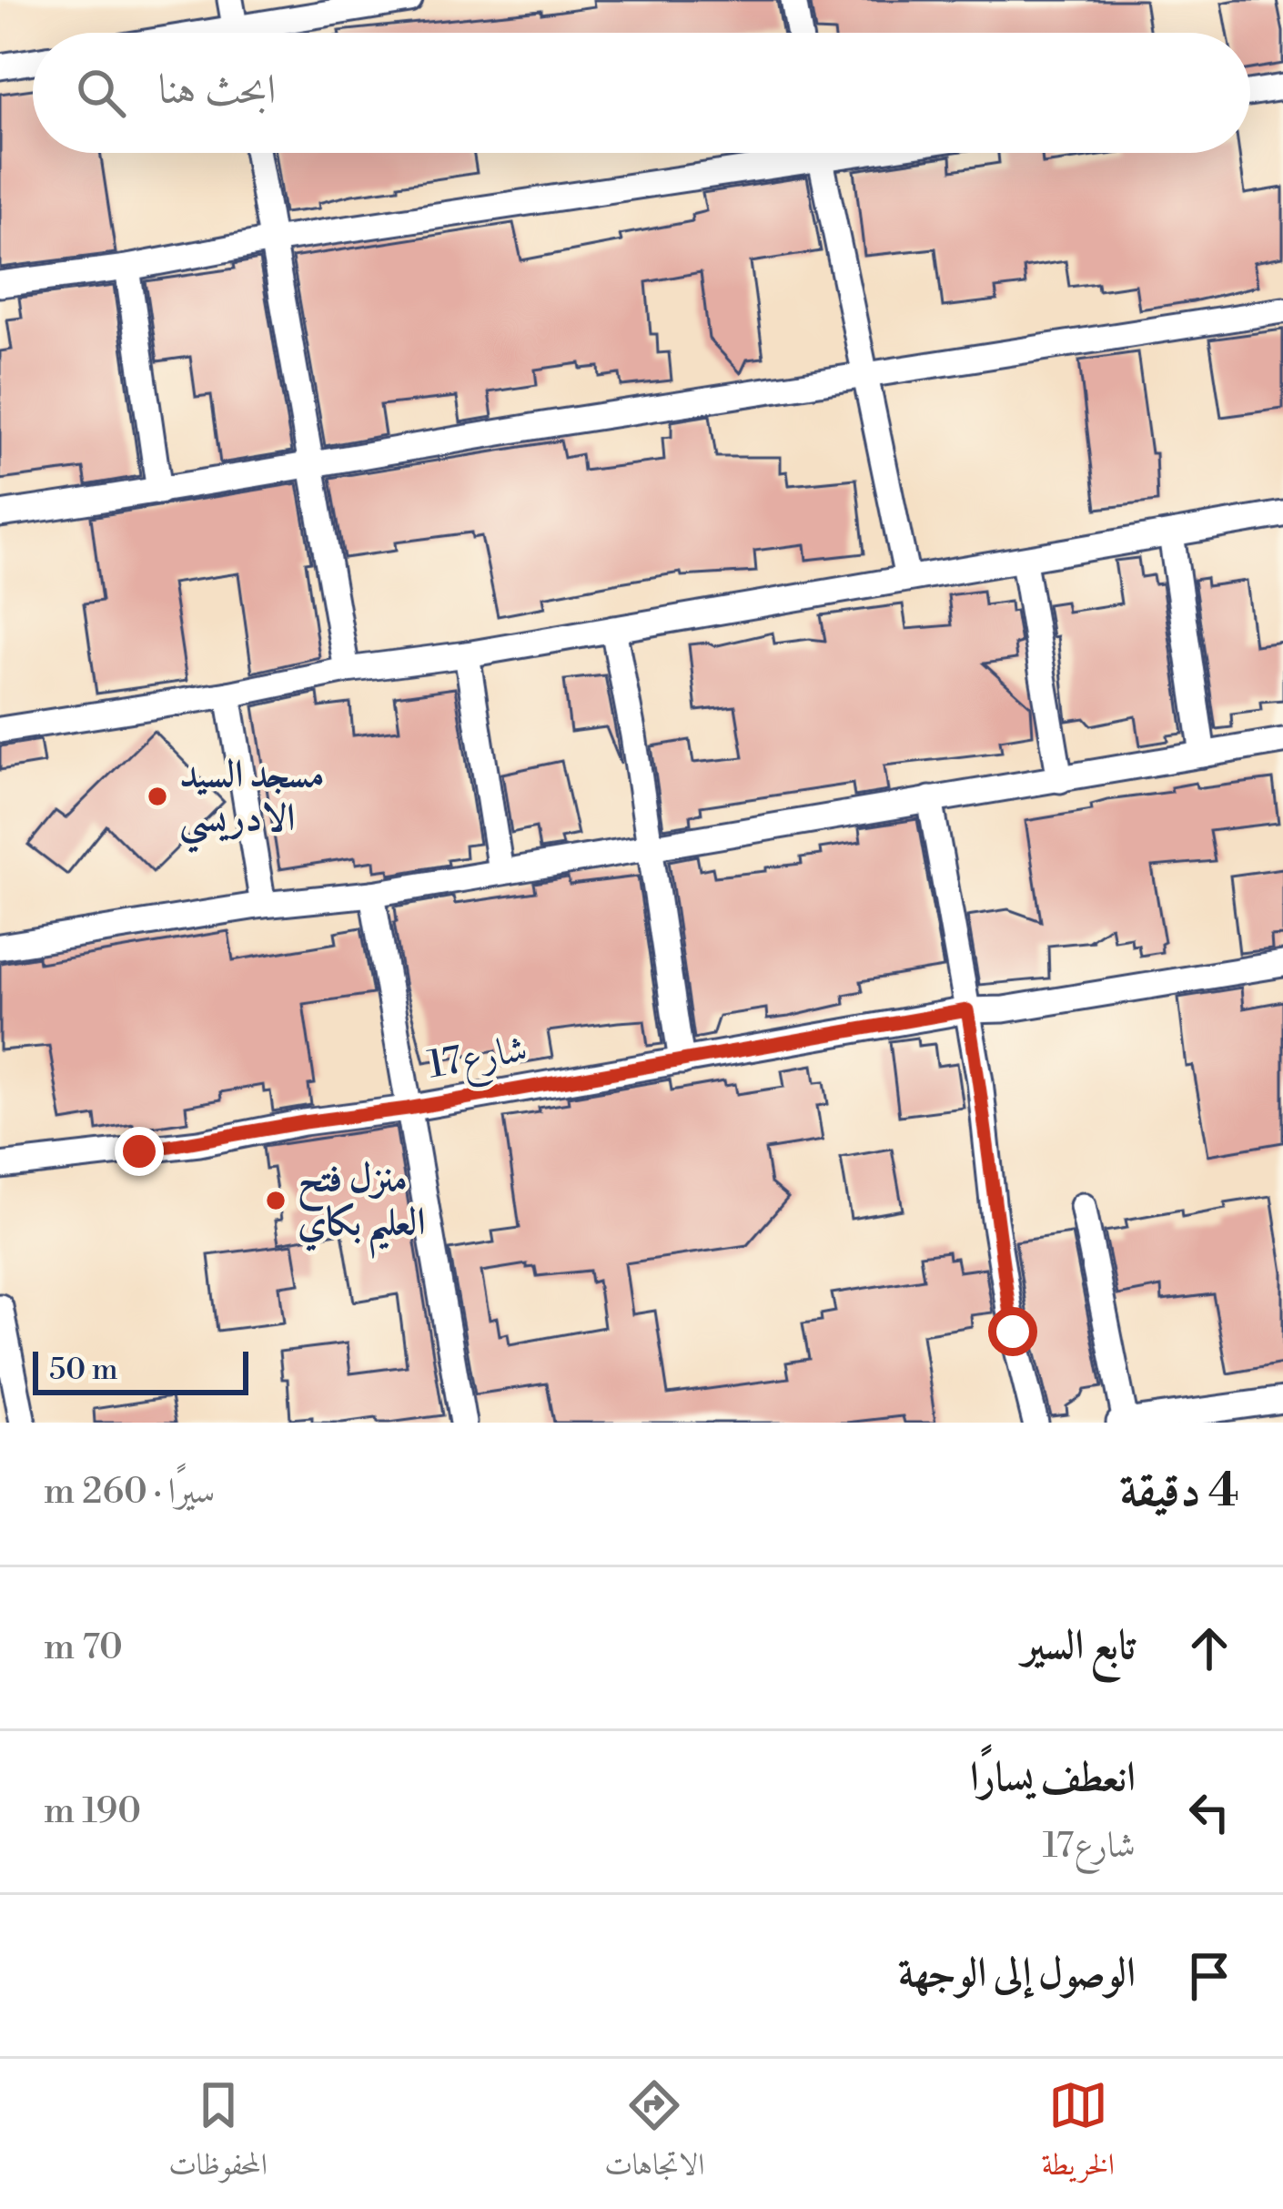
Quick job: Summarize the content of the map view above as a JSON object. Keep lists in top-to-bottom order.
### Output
{
  "streets": {
    "street": ["شارع17"]
  },
  "places": ["مسجد السيد الادريسي", "منزل فتح العليم بكاي"],
  "scale_bar": "50 m",
  "page": {
    "search": "ابحث هنا",
    "scale": "50 m",
    "heading": ["4 دقيقة", "سيرًا · 260 m"],
    "list": [
      ["تابع السير", "70 m"],
      ["انعطف يسارًا", "شارع17", "190 m"],
      "الوصول إلى الوجهة"
    ],
    "nav": ["الخريطة", "الاتجاهات", "المحفوظات"]
  }
}
